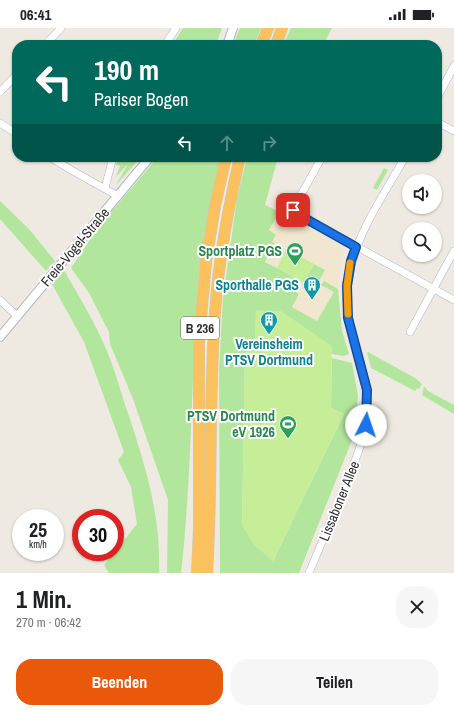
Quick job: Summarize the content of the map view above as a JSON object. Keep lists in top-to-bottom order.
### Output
{
  "streets": {
    "highway": ["B 236"],
    "street": ["Freie-Vogel-Straße", "Lissaboner Allee"]
  },
  "places": {
    "sports": ["Sportplatz PGS", "PTSV Dortmund eV 1926"],
    "building": ["Sporthalle PGS", "Vereinsheim PTSV Dortmund"]
  },
  "page": {
    "status": "06:41",
    "turn": ["190 m", "Pariser Bogen"],
    "speed": "25 km/h",
    "limit": "30",
    "heading": ["1 Min.", "270 m · 06:42"],
    "buttons": ["Beenden", "Teilen"]
  }
}
